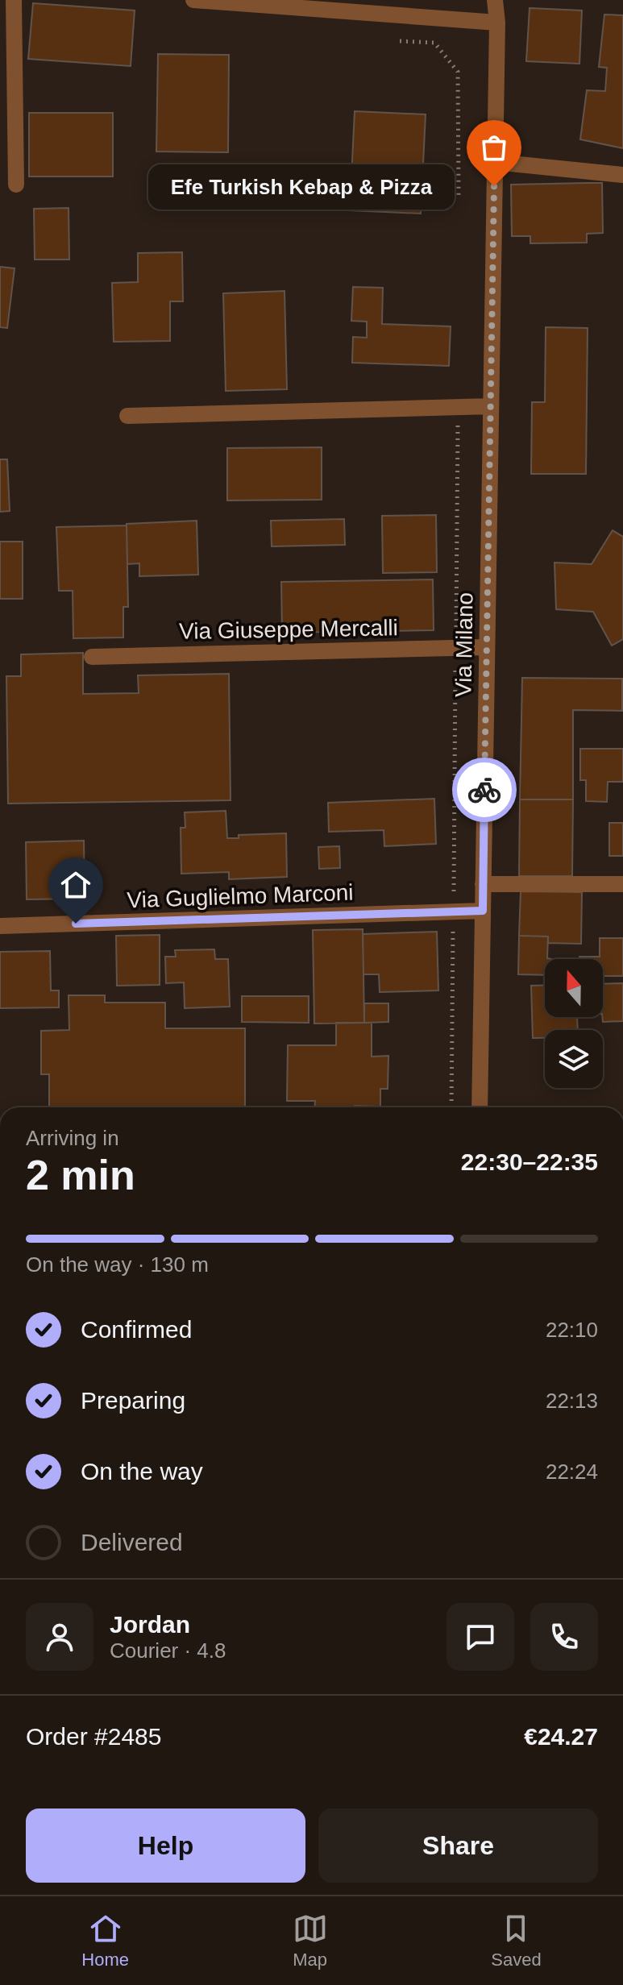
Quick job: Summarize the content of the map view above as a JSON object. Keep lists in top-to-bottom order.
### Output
{
  "streets": {
    "street": ["Via Giuseppe Mercalli", "Via Milano", "Via Guglielmo Marconi"]
  },
  "crossings": [
    ["Via Giuseppe Mercalli", "Via Milano"],
    ["Via Milano", "Via Guglielmo Marconi"]
  ],
  "places": ["Efe Turkish Kebap & Pizza"],
  "north": "top",
  "page": {
    "bubble": "Efe Turkish Kebap & Pizza",
    "heading": ["2 min", "Arriving in", "22:30–22:35"],
    "panel": [
      "Jordan",
      "Courier · 4.8",
      "Order #2485",
      "€24.27"
    ],
    "bar": "On the way · 130 m",
    "list": [
      ["Confirmed", "22:10"],
      ["Preparing", "22:13"],
      ["On the way", "22:24"],
      "Delivered"
    ],
    "buttons": ["Help", "Share"],
    "tabs": ["Home", "Map", "Saved"]
  }
}
